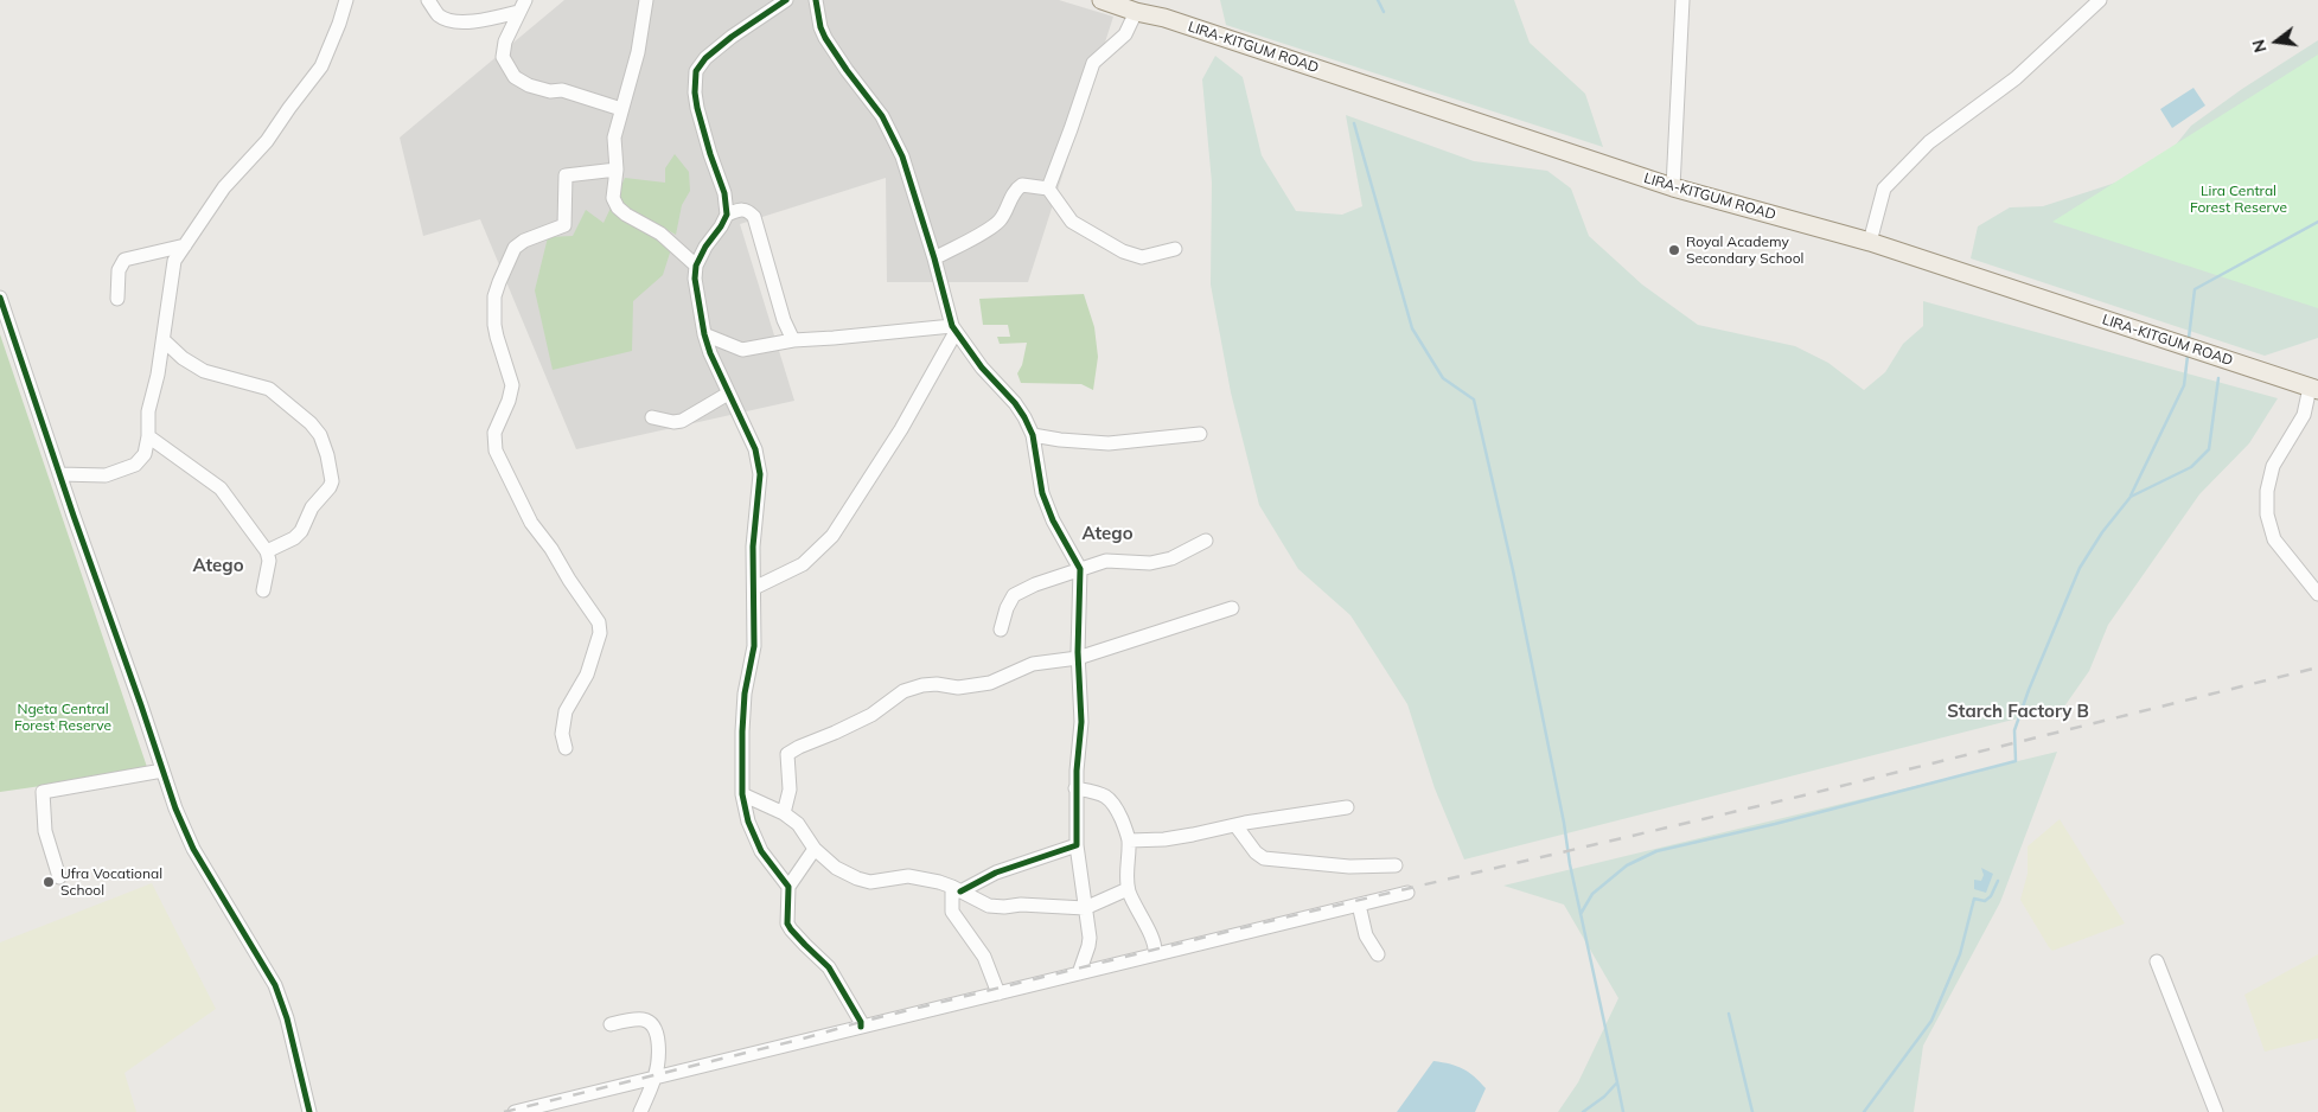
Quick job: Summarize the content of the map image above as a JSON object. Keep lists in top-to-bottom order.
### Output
{
  "streets": {
    "main road": ["LIRA-KITGUM ROAD"]
  },
  "districts": ["Atego", "Atego", "Starch Factory B"],
  "parks": ["Lira Central Forest Reserve", "Ngeta Central Forest Reserve"],
  "places": ["Royal Academy Secondary School", "Ufra Vocational School"],
  "north": "left"
}
